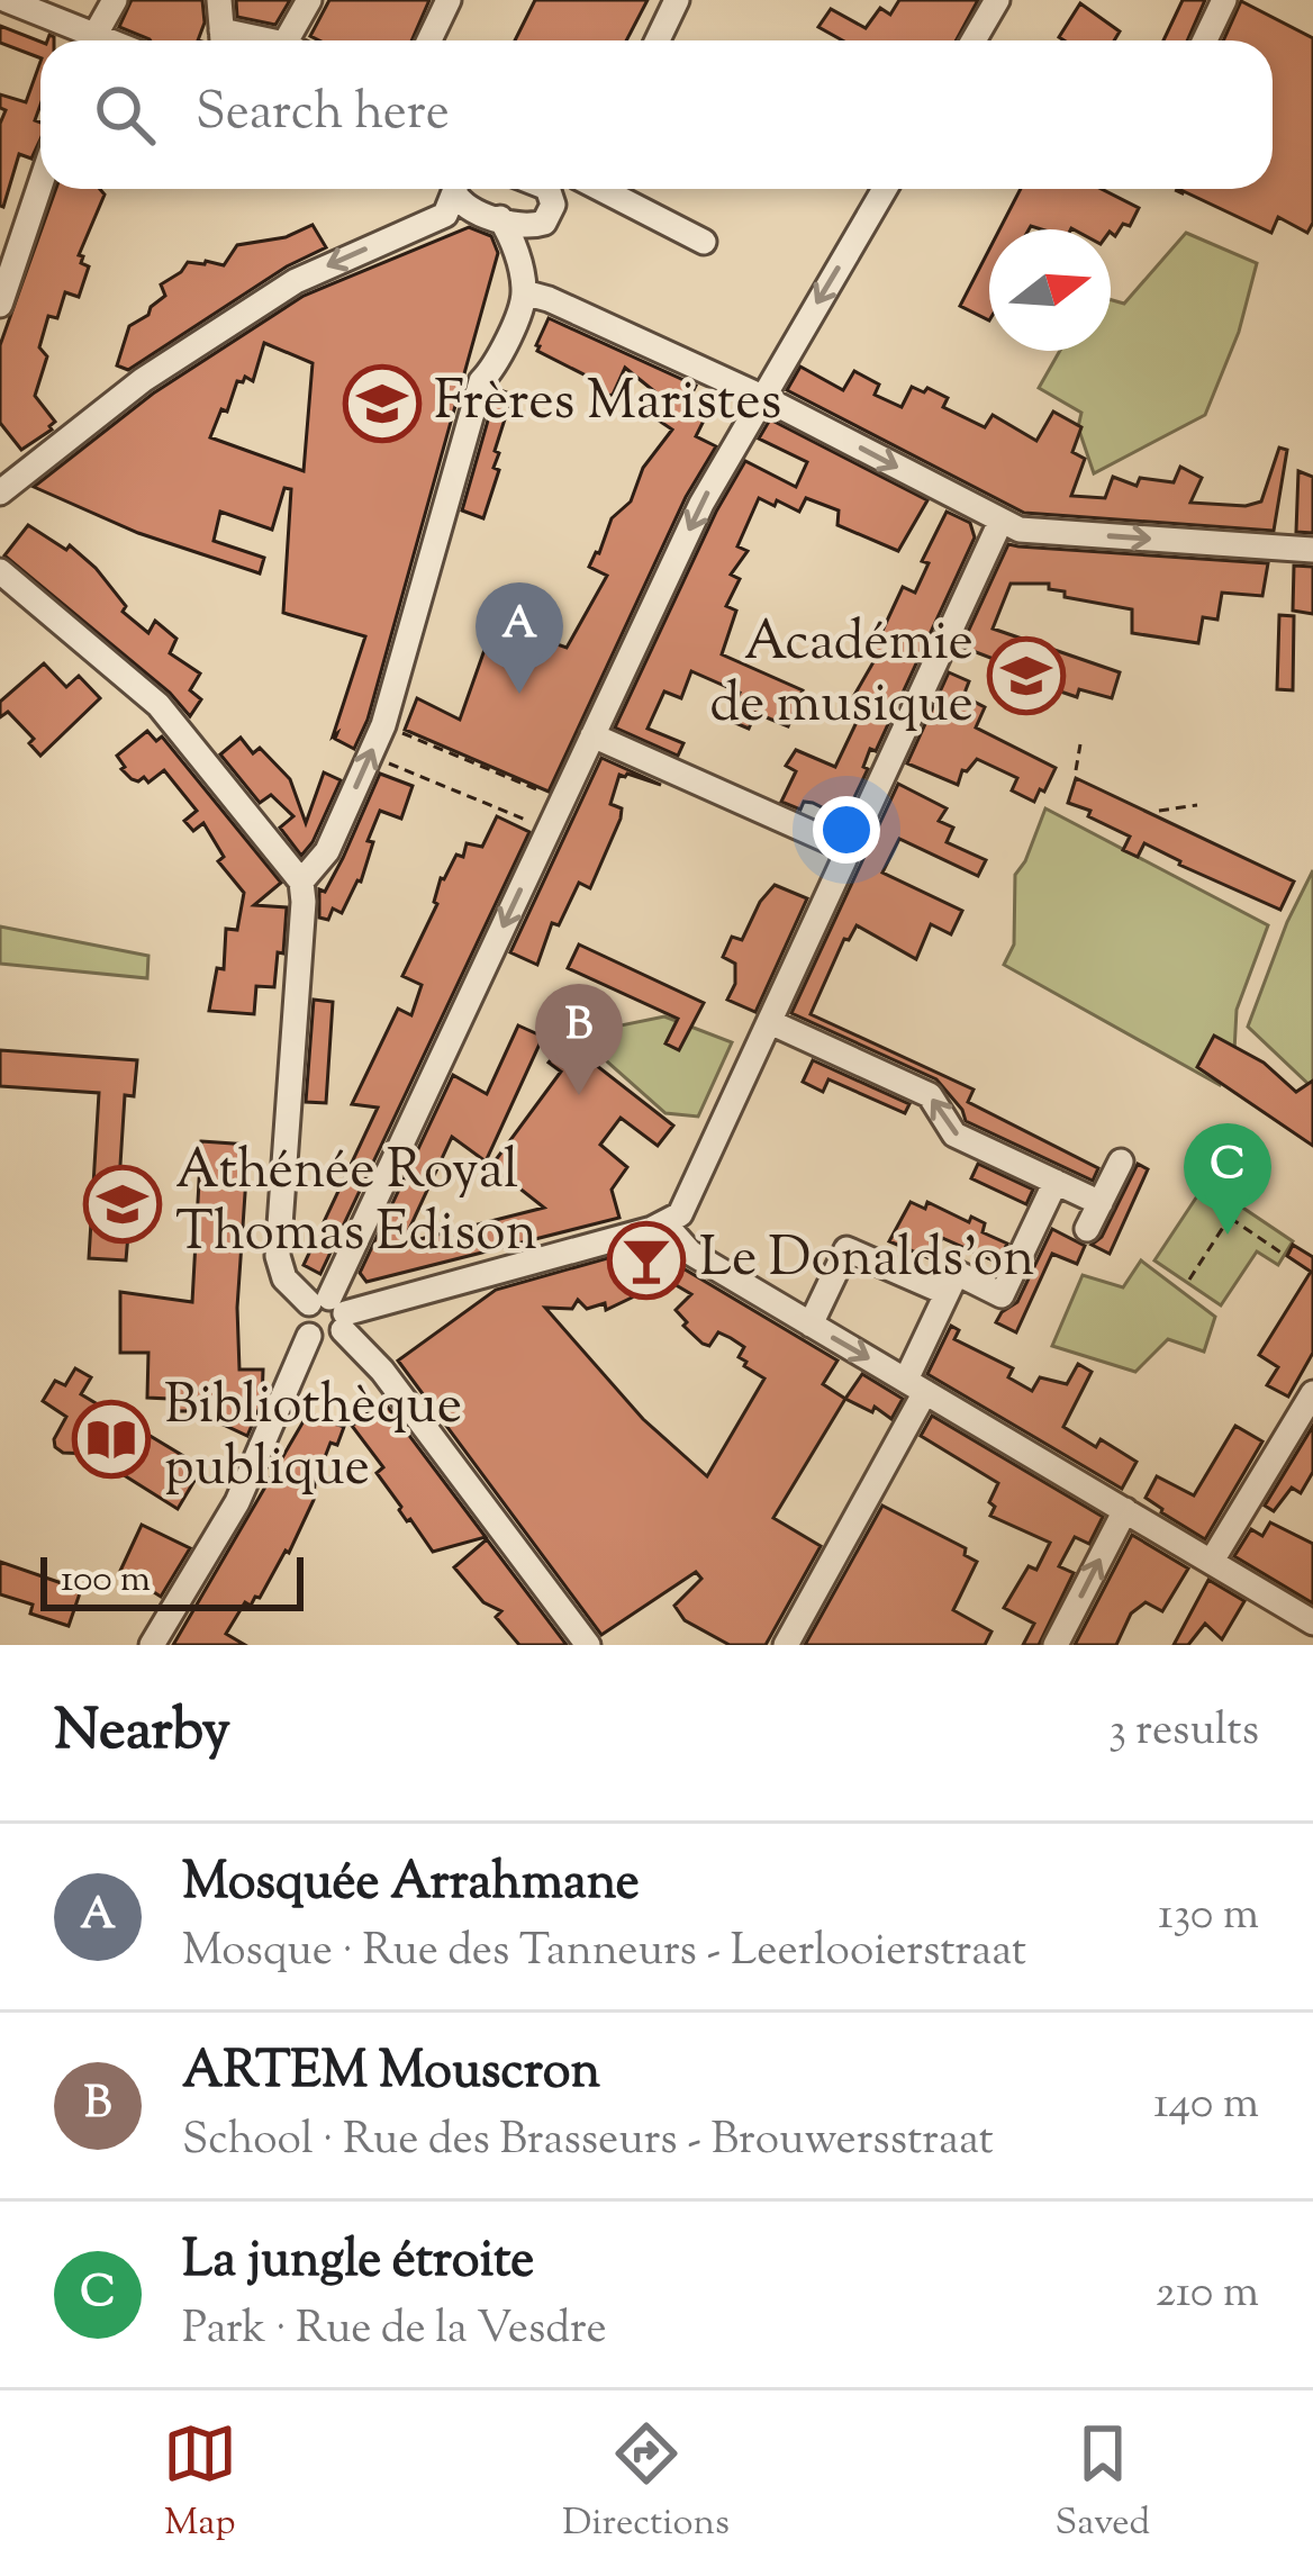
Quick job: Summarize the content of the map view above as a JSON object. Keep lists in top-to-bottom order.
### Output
{
  "places": {
    "school or university": ["Frères Maristes", "Académie de musique", "Athénée Royal Thomas Edison"],
    "bar": ["Le Donalds'on"],
    "library": ["Bibliothèque publique"]
  },
  "scale_bar": "100 m",
  "north": "right",
  "page": {
    "search": "Search here",
    "pins": ["A", "B", "C"],
    "scale": "100 m",
    "heading": ["Nearby", "3 results"],
    "list": [
      {
        "mark": "A",
        "name": "Mosquée Arrahmane",
        "note": "Mosque · Rue des Tanneurs - Leerlooierstraat",
        "value": "130 m"
      },
      {
        "mark": "B",
        "name": "ARTEM Mouscron",
        "note": "School · Rue des Brasseurs - Brouwersstraat",
        "value": "140 m"
      },
      {
        "mark": "C",
        "name": "La jungle étroite",
        "note": "Park · Rue de la Vesdre",
        "value": "210 m"
      }
    ],
    "nav": ["Map", "Directions", "Saved"]
  }
}
